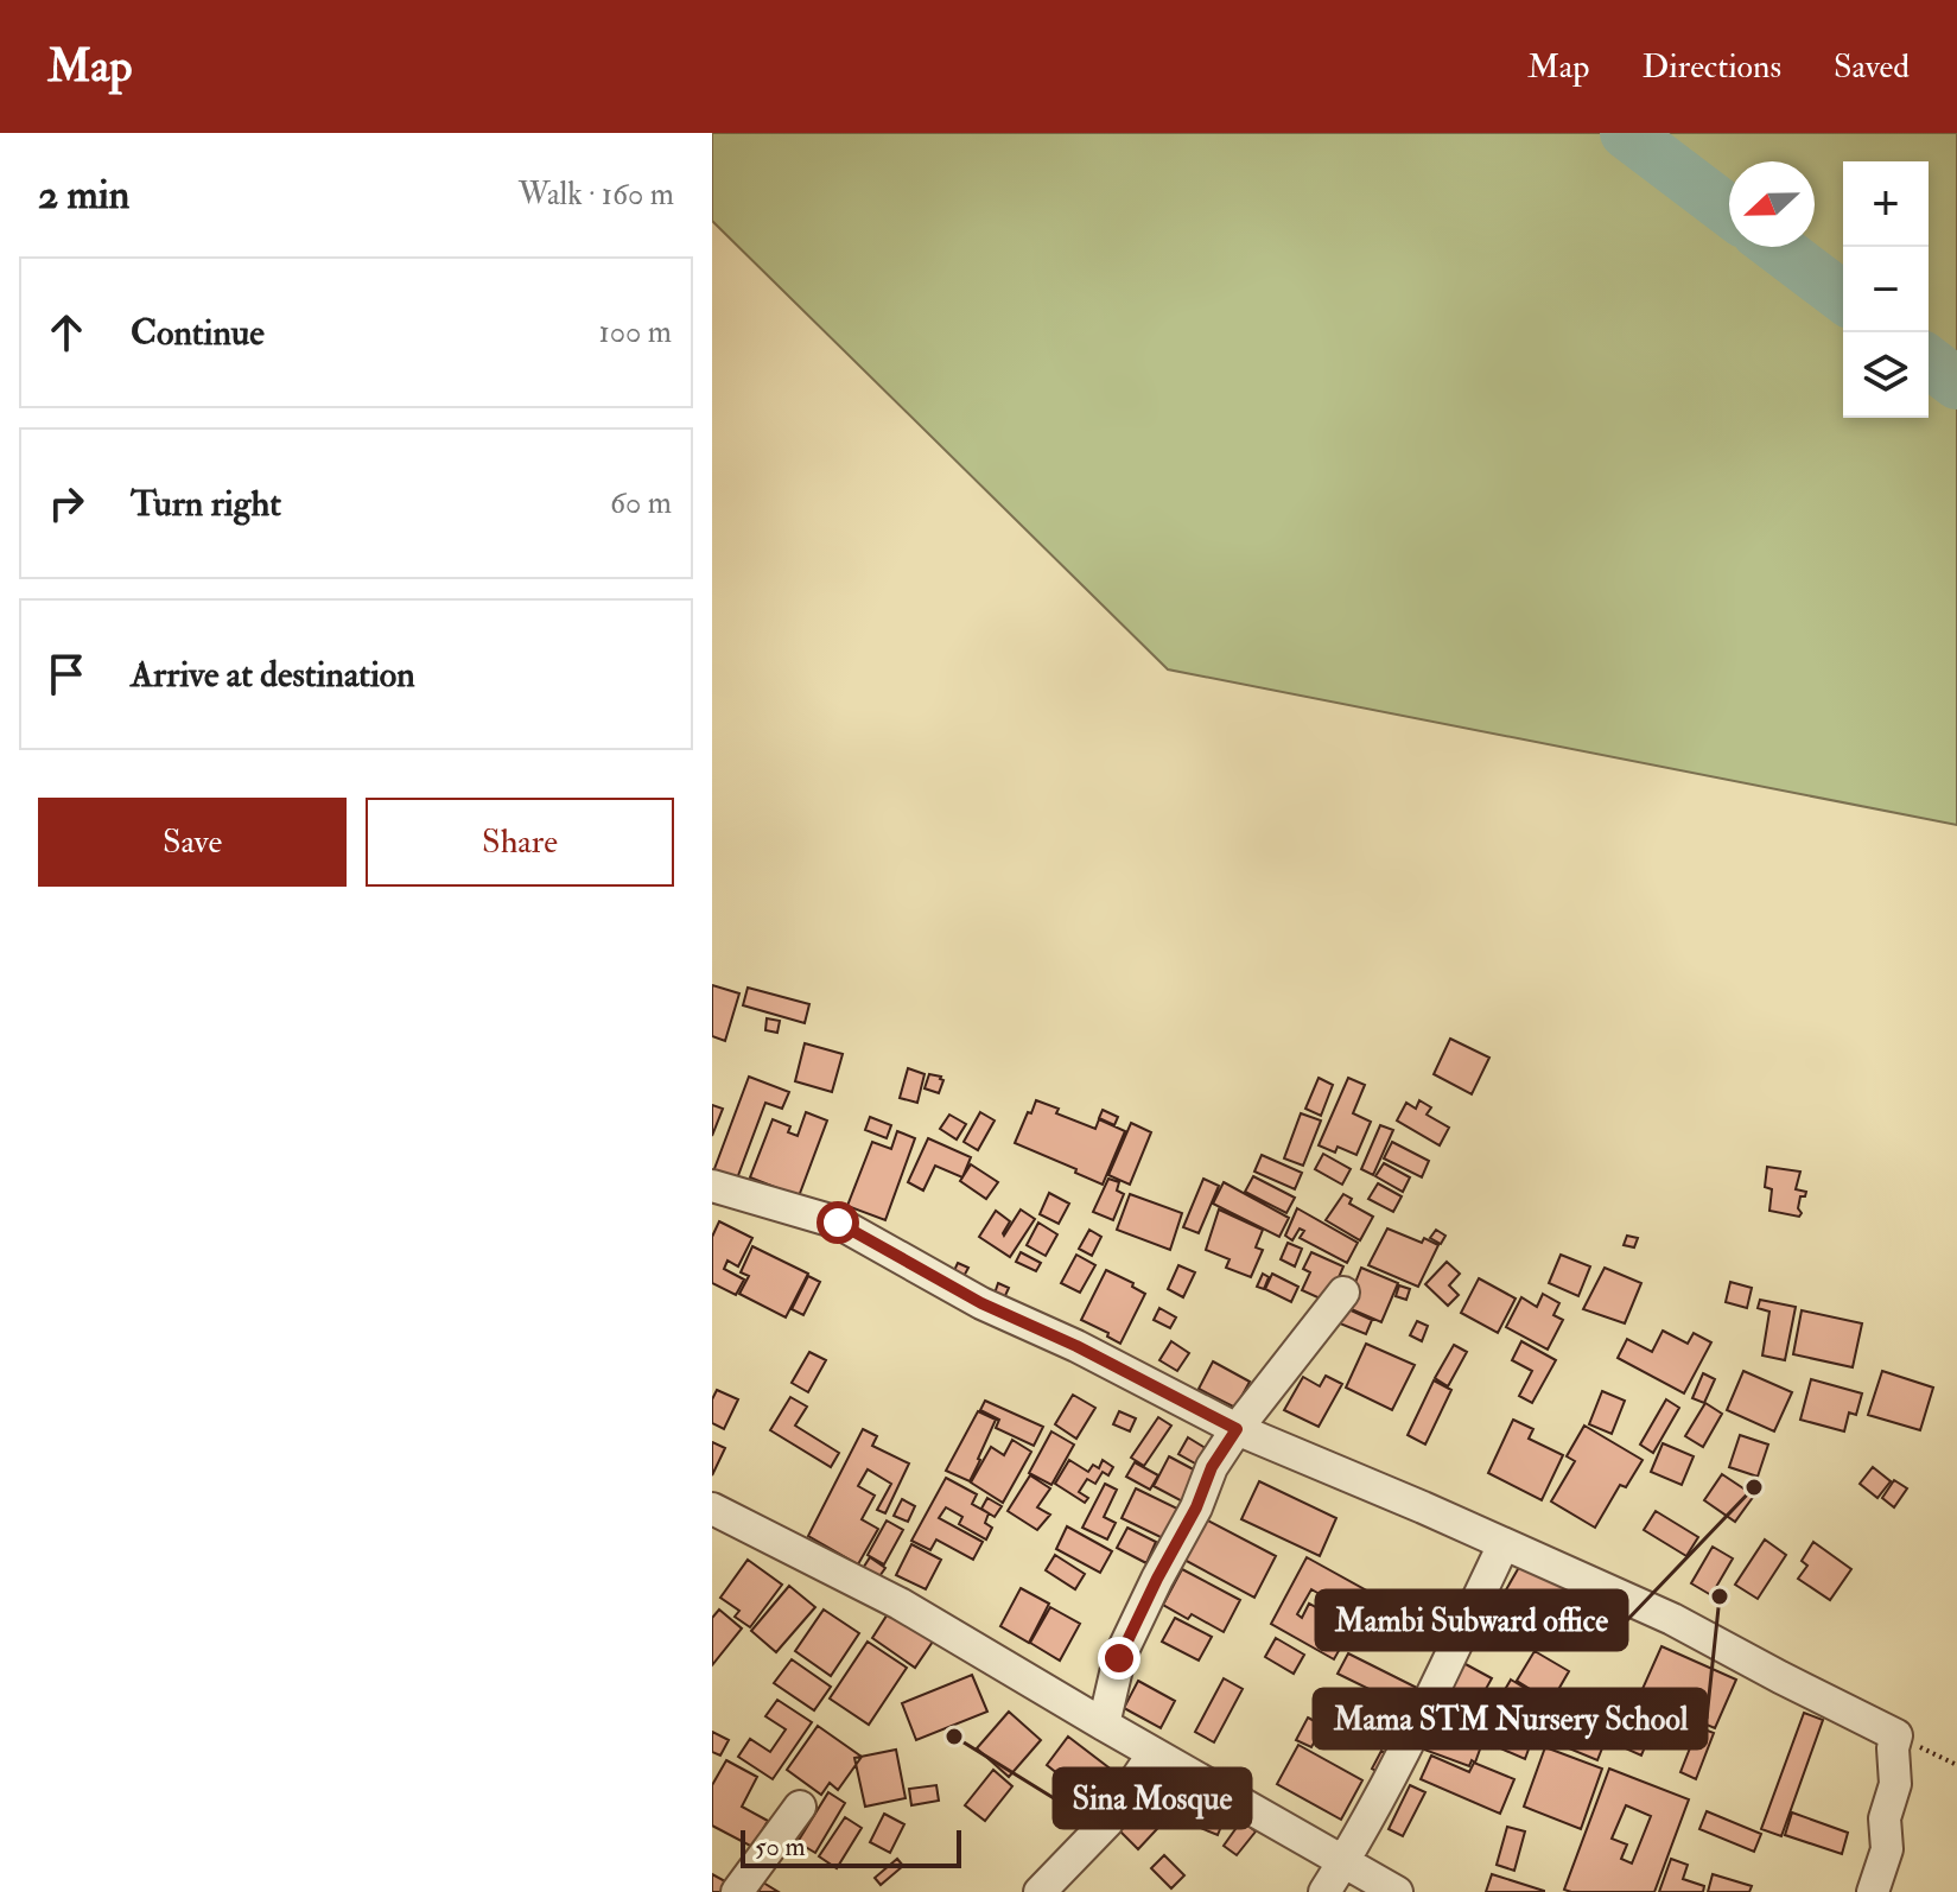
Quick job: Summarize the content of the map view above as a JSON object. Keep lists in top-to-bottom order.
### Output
{
  "places": ["Mambi Subward office", "Mama STM Nursery School", "Sina Mosque"],
  "scale_bar": "50 m",
  "north": "left",
  "page": {
    "header": "Map",
    "nav": ["Map", "Directions", "Saved"],
    "heading": ["2 min", "Walk · 160 m"],
    "map_buttons": ["+", "−"],
    "list": [
      ["Continue", "100 m"],
      ["Turn right", "60 m"],
      "Arrive at destination"
    ],
    "buttons": ["Save", "Share"],
    "scale": "50 m"
  }
}
